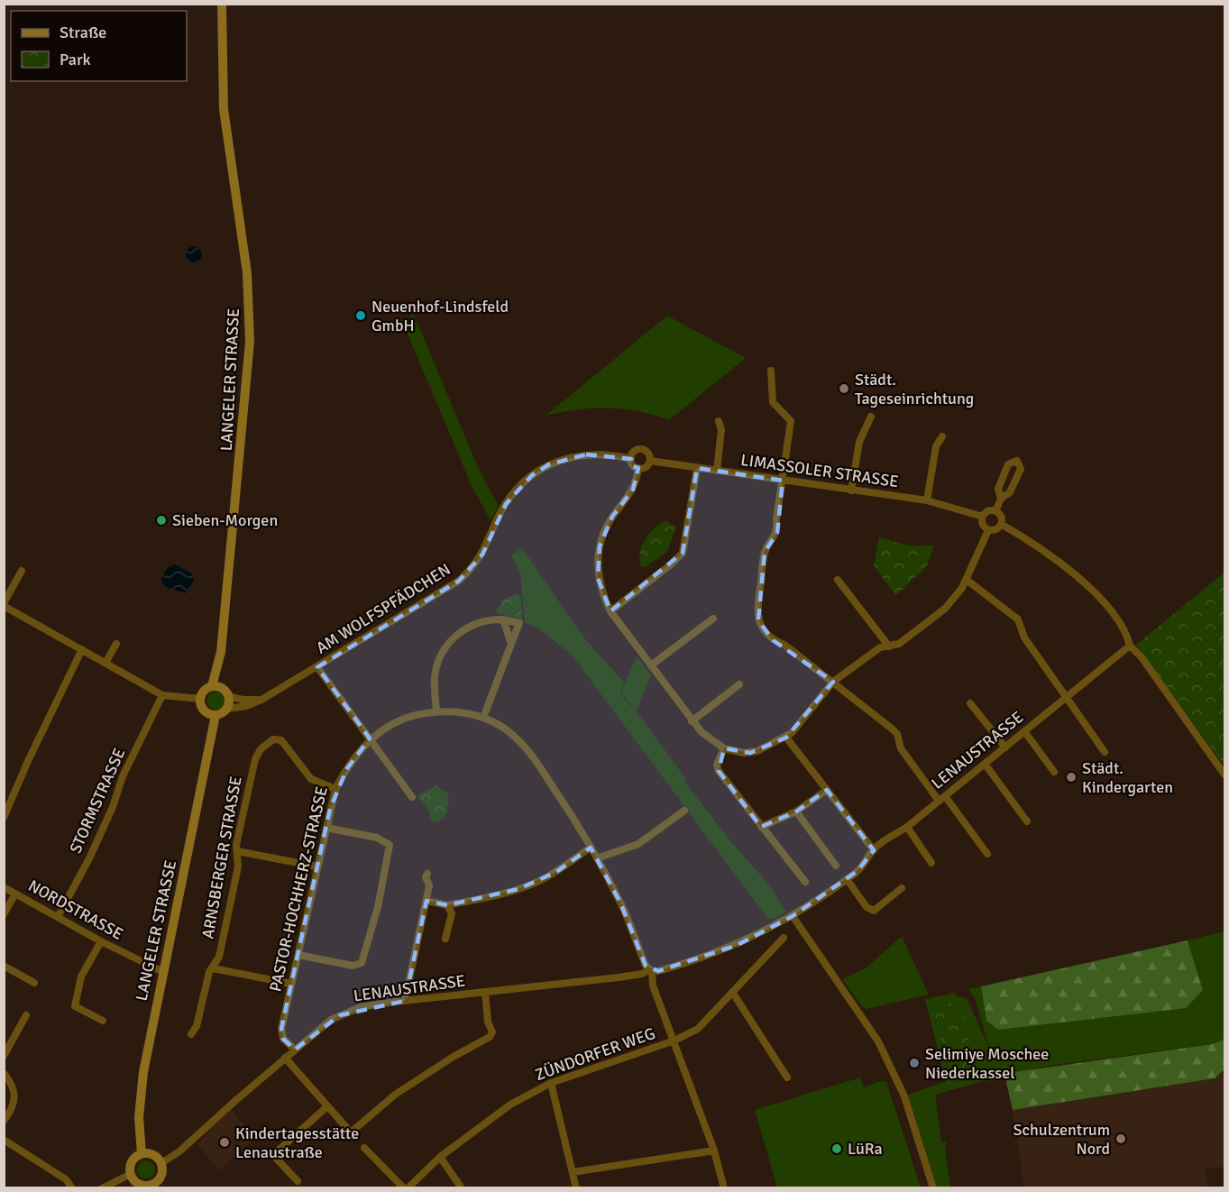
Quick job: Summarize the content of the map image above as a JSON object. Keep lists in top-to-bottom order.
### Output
{
  "streets": {
    "street": [
      "LANGELER STRASSE",
      "LIMASSOLER STRASSE",
      "AM WOLFSPFÄDCHEN",
      "LENAUSTRASSE",
      "STORMSTRASSE",
      "ARNSBERGER STRASSE",
      "PASTOR-HOCHHERZ-STRASSE",
      "NORDSTRASSE",
      "ZÜNDORFER WEG"
    ]
  },
  "crossings": [
    ["LANGELER STRASSE", "AM WOLFSPFÄDCHEN"],
    ["LANGELER STRASSE", "LENAUSTRASSE"],
    ["LANGELER STRASSE", "NORDSTRASSE"],
    ["LIMASSOLER STRASSE", "AM WOLFSPFÄDCHEN"],
    ["LENAUSTRASSE", "PASTOR-HOCHHERZ-STRASSE"],
    ["STORMSTRASSE", "NORDSTRASSE"],
    ["ARNSBERGER STRASSE", "PASTOR-HOCHHERZ-STRASSE"],
    ["PASTOR-HOCHHERZ-STRASSE", "ZÜNDORFER WEG"]
  ],
  "places": [
    "Neuenhof-Lindsfeld GmbH",
    "Städt. Tageseinrichtung",
    "Sieben-Morgen",
    "Städt. Kindergarten",
    "Selimiye Moschee Niederkassel",
    "Schulzentrum Nord",
    "Kindertagesstätte Lenaustraße",
    "LüRa"
  ],
  "legend": ["Straße", "Park"]
}
